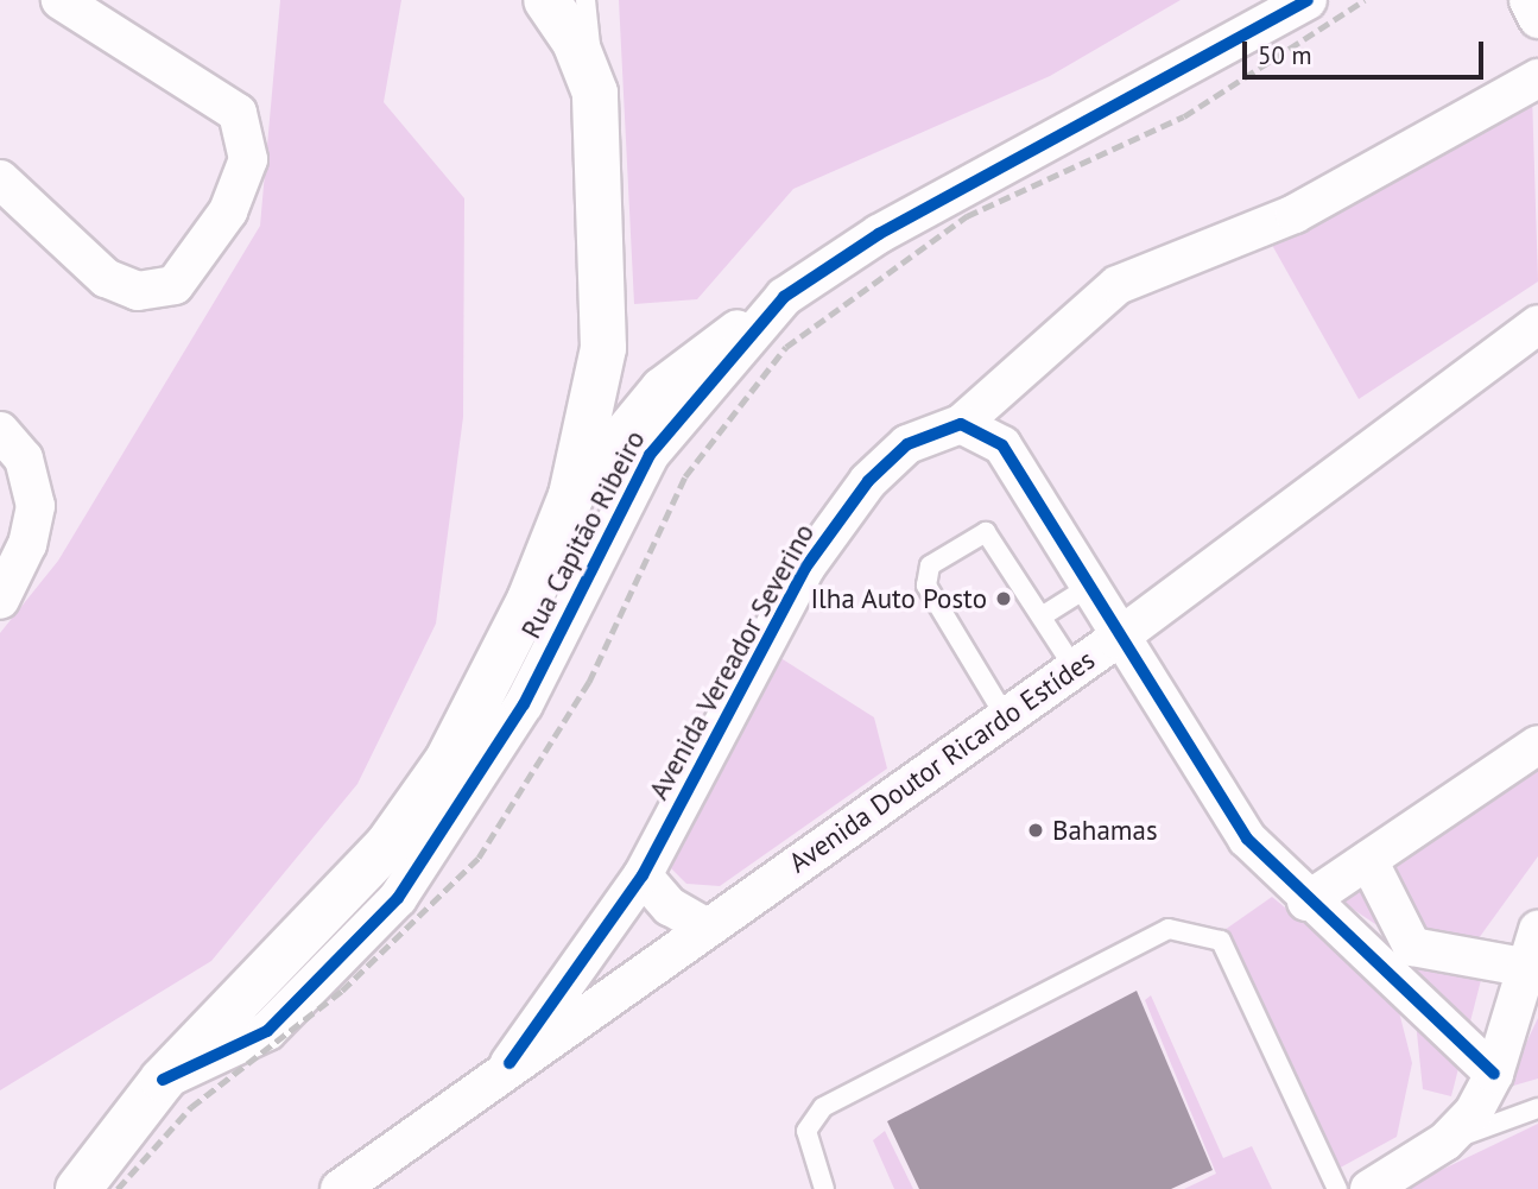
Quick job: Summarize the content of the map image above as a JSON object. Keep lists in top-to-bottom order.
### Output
{
  "streets": {
    "street": ["Rua Capitão Ribeiro", "Avenida Vereador Severino", "Avenida Doutor Ricardo Estídes"]
  },
  "crossings": [
    ["Avenida Vereador Severino", "Avenida Doutor Ricardo Estídes"]
  ],
  "places": ["Ilha Auto Posto", "Bahamas"],
  "scale_bar": "50 m"
}
